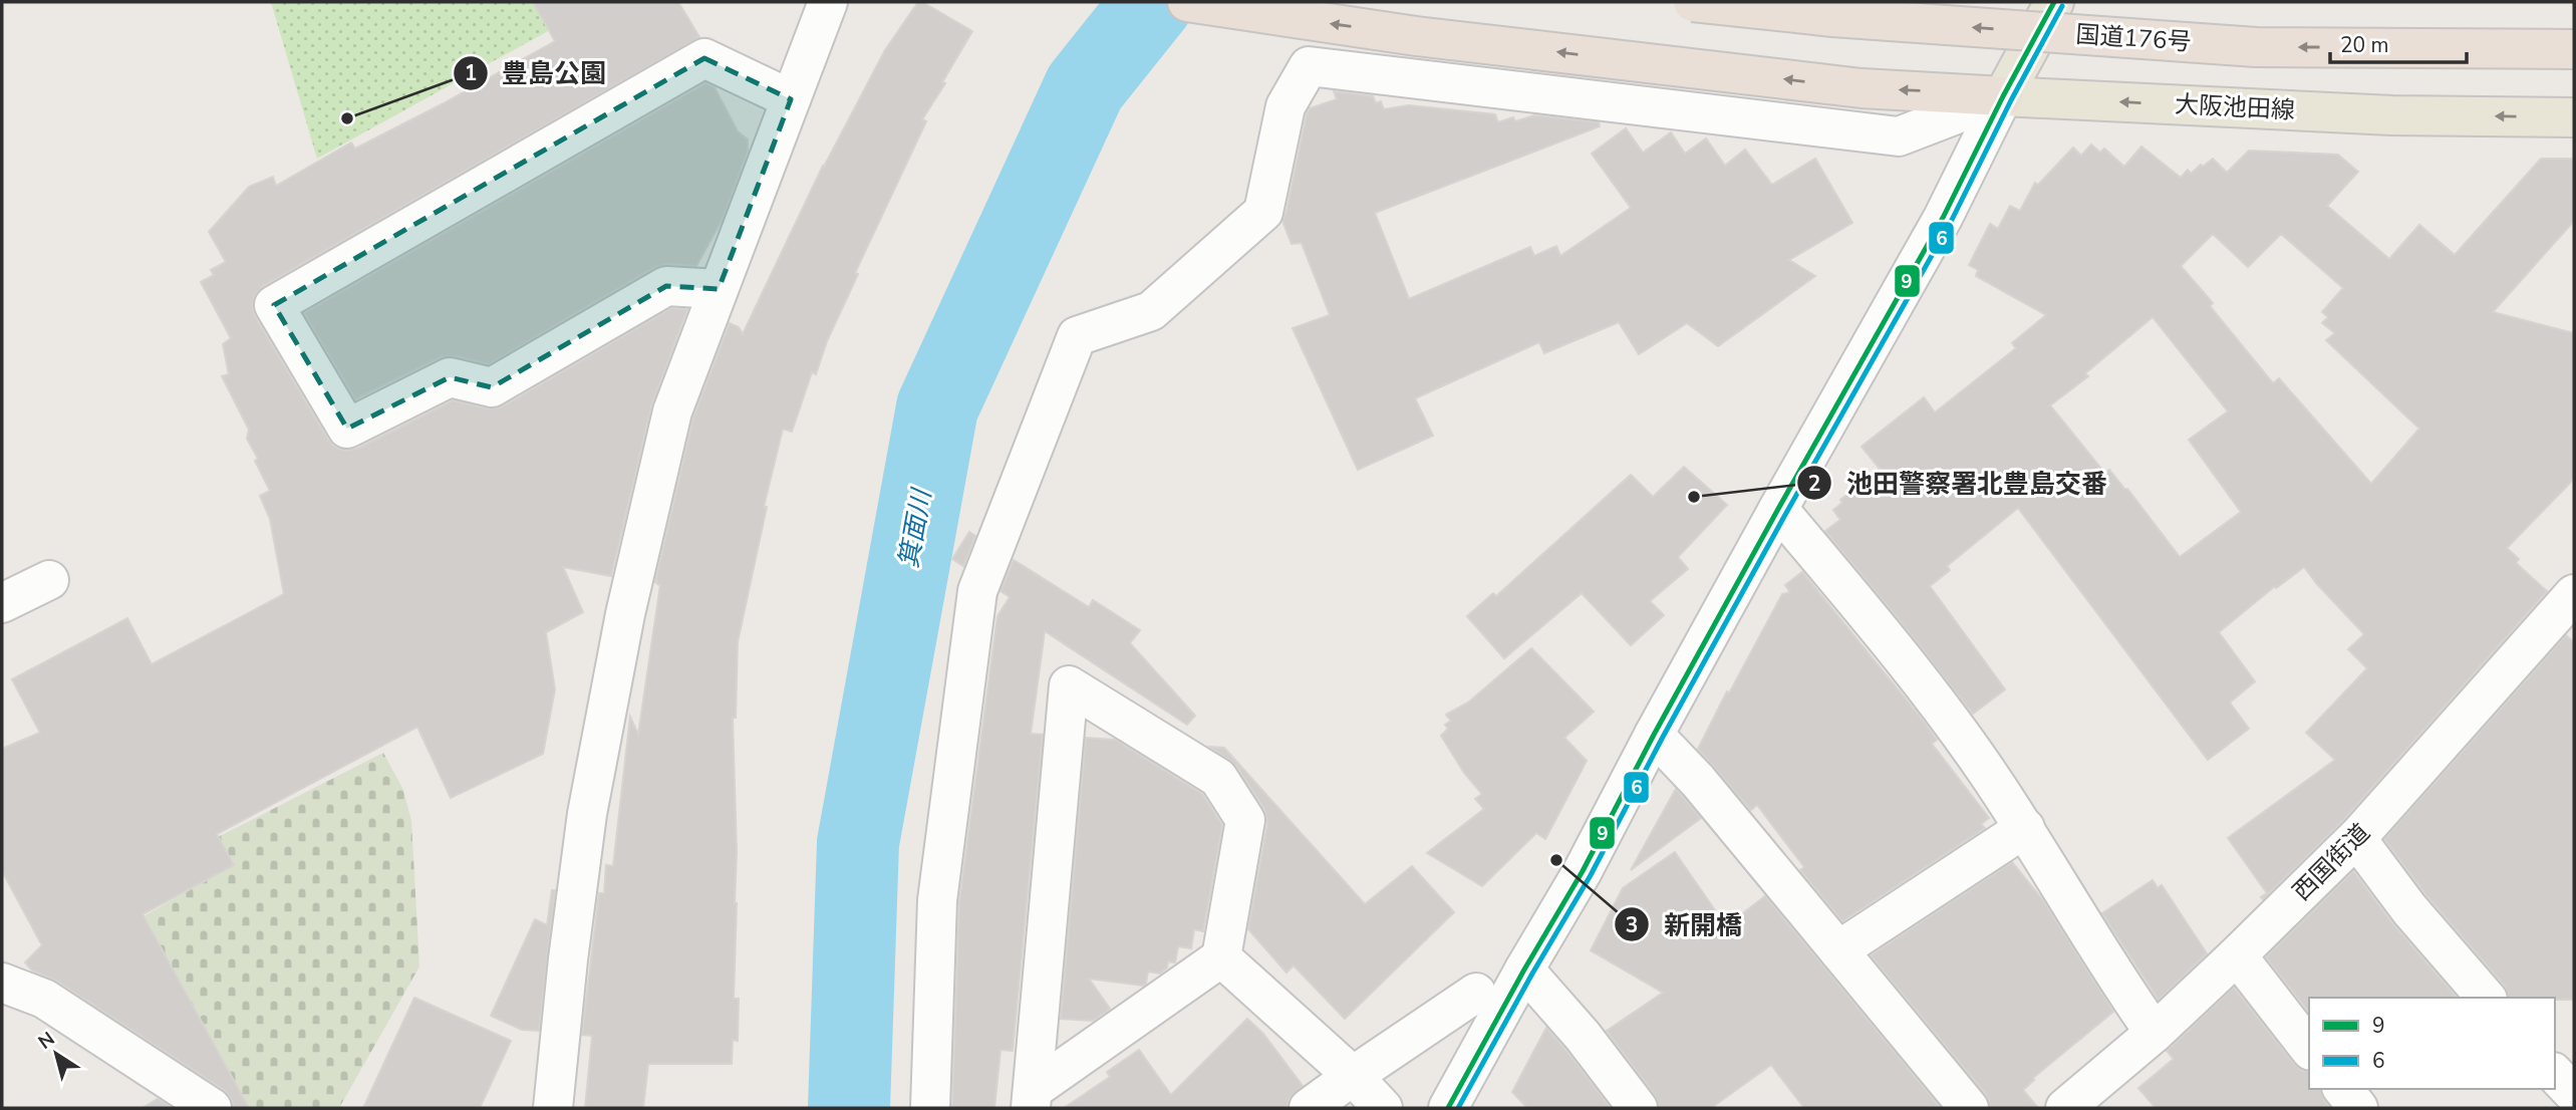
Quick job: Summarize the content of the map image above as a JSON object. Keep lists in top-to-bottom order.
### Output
{
  "streets": {
    "highway": ["国道176号"],
    "main road": ["大阪池田線"],
    "street": ["西国街道"]
  },
  "one_way": ["大阪池田線"],
  "water": ["箕面川"],
  "places": ["豊島公園", "池田警察署北豊島交番", "新開橋"],
  "lines": ["transit line 9", "transit line 6"],
  "legend": ["9", "6"],
  "scale_bar": "20 m",
  "north": "top left"
}
